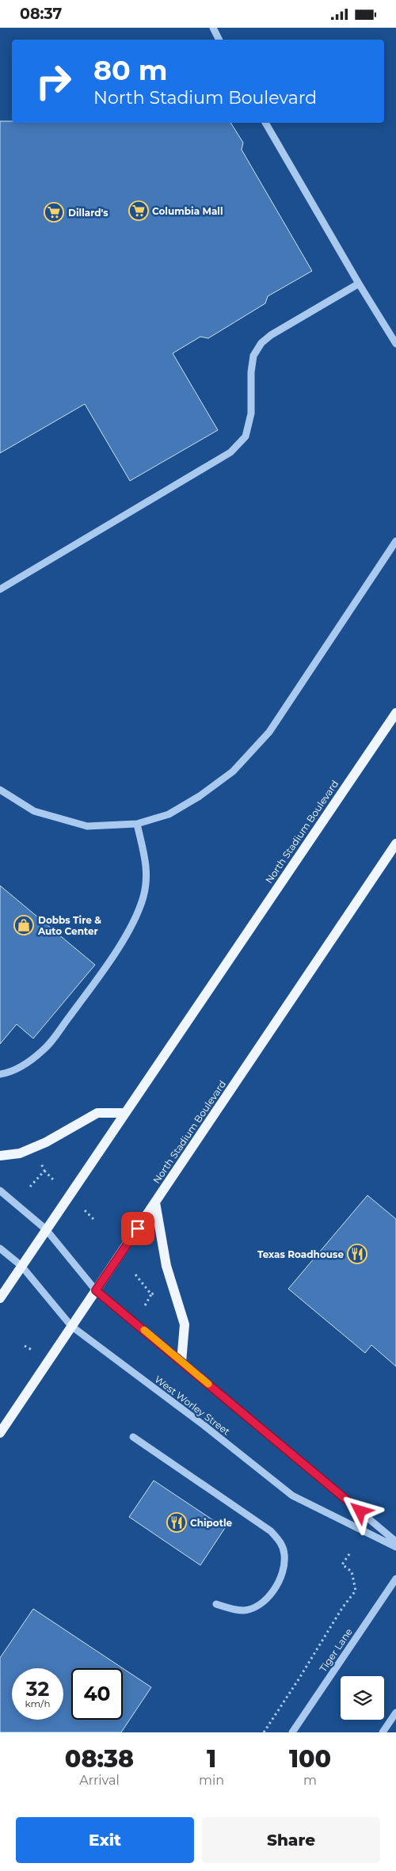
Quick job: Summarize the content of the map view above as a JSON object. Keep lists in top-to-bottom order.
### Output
{
  "streets": {
    "main road": ["North Stadium Boulevard"],
    "street": ["West Worley Street", "Tiger Lane"]
  },
  "crossings": [
    ["North Stadium Boulevard", "West Worley Street"]
  ],
  "places": {
    "supermarket": ["Columbia Mall", "Dillard's"],
    "shop": ["Dobbs Tire & Auto Center"],
    "restaurant": ["Texas Roadhouse", "Chipotle"]
  },
  "page": {
    "status": "08:37",
    "turn": ["80 m", "North Stadium Boulevard"],
    "speed": "32 km/h",
    "limit": "40",
    "eta": [
      "08:38",
      "Arrival",
      "1",
      "min",
      "100",
      "m"
    ],
    "buttons": ["Exit", "Share"]
  }
}
